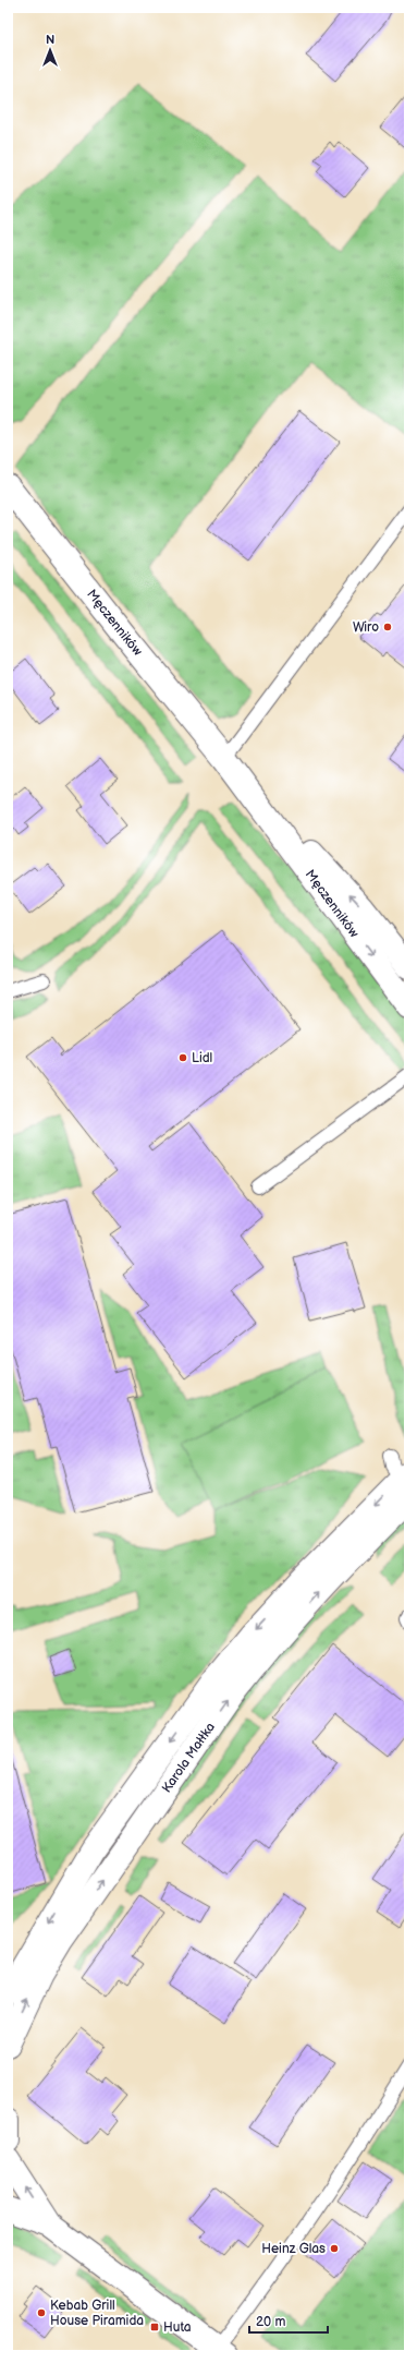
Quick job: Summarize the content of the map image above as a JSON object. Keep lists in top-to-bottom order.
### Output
{
  "streets": {
    "main road": ["Męczenników", "Karola Małłka"]
  },
  "places": {
    "other": [
      "Wiro",
      "Lidl",
      "Heinz Glas",
      "Kebab Grill House Piramida"
    ],
    "transit": ["Huta"]
  },
  "scale_bar": "20 m",
  "north": "top"
}
